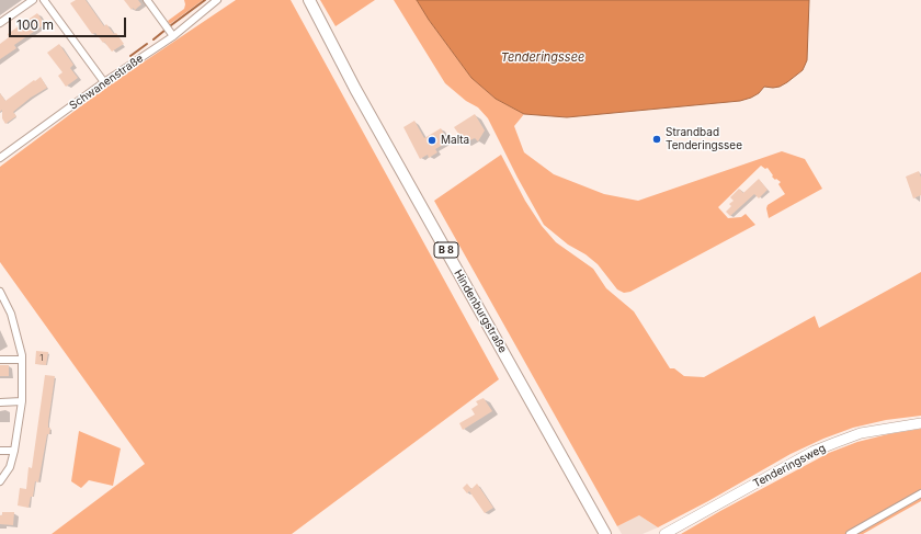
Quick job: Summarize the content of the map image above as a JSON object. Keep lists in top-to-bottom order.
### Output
{
  "streets": {
    "main road": ["B 8", "Hindenburgstraße"],
    "street": ["Schwanenstraße", "Tenderingsweg"]
  },
  "water": ["Tenderingssee"],
  "places": ["Strandbad Tenderingssee", "Malta"],
  "house_numbers": ["1"],
  "scale_bar": "100 m"
}
